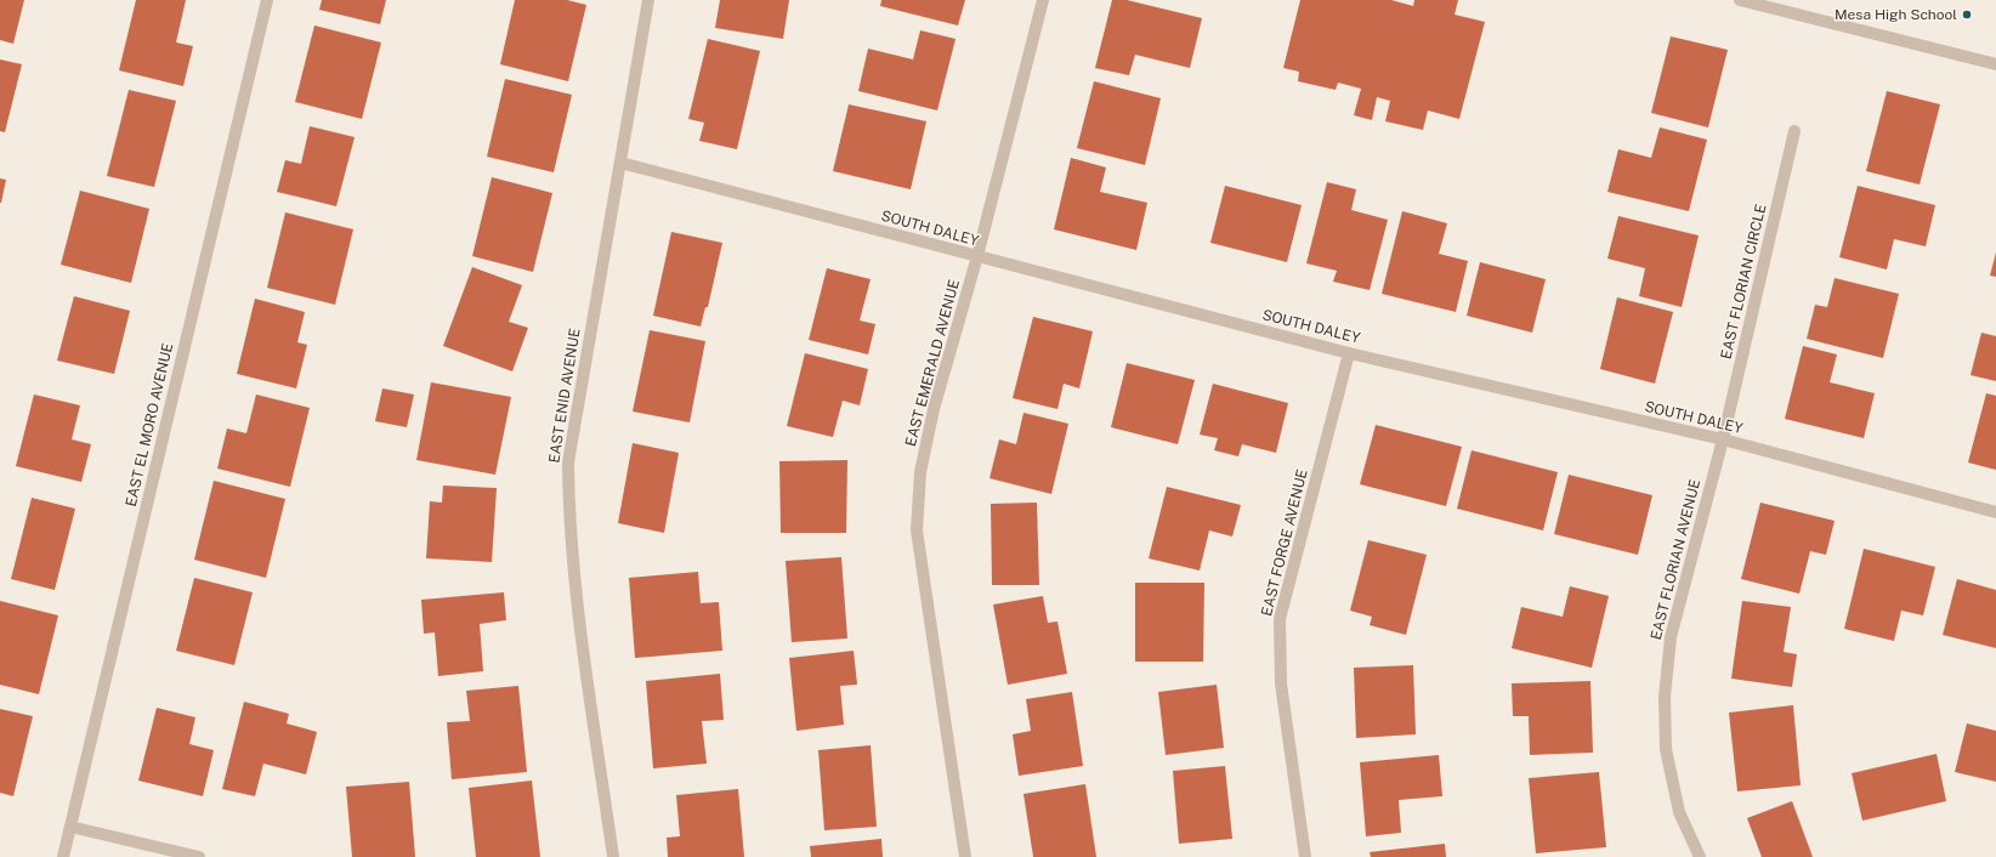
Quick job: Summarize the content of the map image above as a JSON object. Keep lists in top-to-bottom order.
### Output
{
  "streets": {
    "street": [
      "SOUTH DALEY",
      "EAST FLORIAN CIRCLE",
      "EAST EMERALD AVENUE",
      "EAST ENID AVENUE",
      "EAST EL MORO AVENUE",
      "EAST FORGE AVENUE",
      "EAST FLORIAN AVENUE"
    ]
  },
  "crossings": [
    ["SOUTH DALEY", "EAST FLORIAN CIRCLE"],
    ["SOUTH DALEY", "EAST EMERALD AVENUE"],
    ["SOUTH DALEY", "EAST ENID AVENUE"],
    ["SOUTH DALEY", "EAST FORGE AVENUE"],
    ["SOUTH DALEY", "EAST FLORIAN AVENUE"],
    ["EAST FLORIAN CIRCLE", "EAST FLORIAN AVENUE"]
  ],
  "places": ["Mesa High School"]
}
